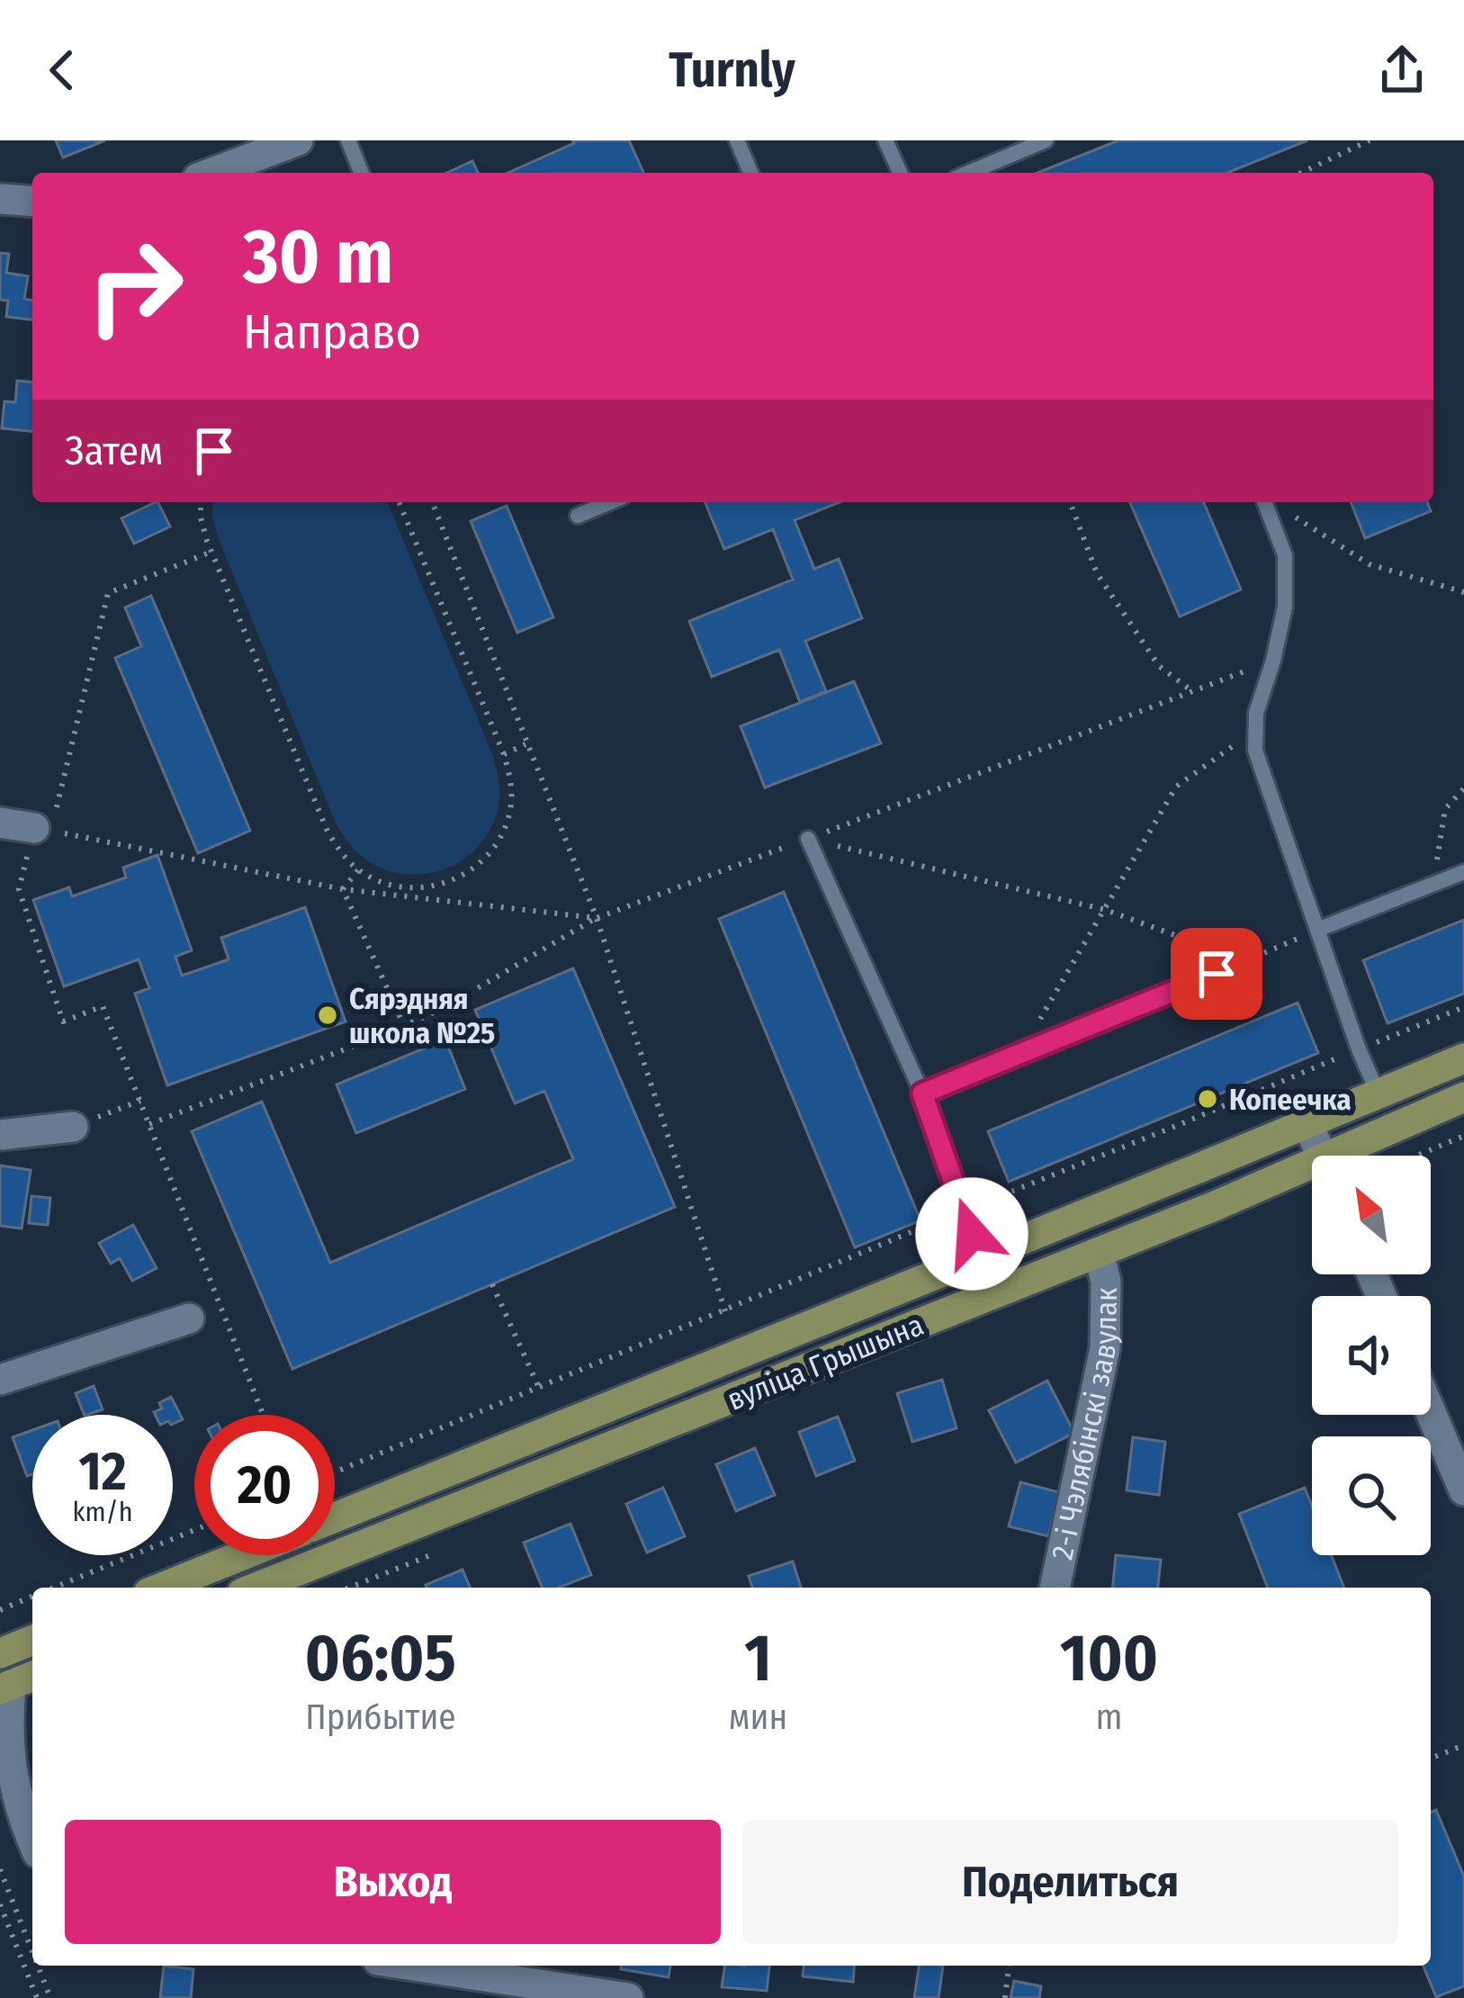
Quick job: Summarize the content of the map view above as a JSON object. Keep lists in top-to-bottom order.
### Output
{
  "streets": {
    "main road": ["вуліца Грышына"],
    "street": ["2-і Чэлябінскі завулак"]
  },
  "crossings": [
    ["вуліца Грышына", "2-і Чэлябінскі завулак"]
  ],
  "places": ["Сярэдняя школа №25", "Копеечка"],
  "north": "top left",
  "page": {
    "header": "Turnly",
    "turn": ["30 m", "Направо"],
    "then": "Затем",
    "speed": "12 km/h",
    "limit": "20",
    "eta": [
      "06:05",
      "Прибытие",
      "1",
      "мин",
      "100",
      "m"
    ],
    "buttons": ["Выход", "Поделиться"]
  }
}
